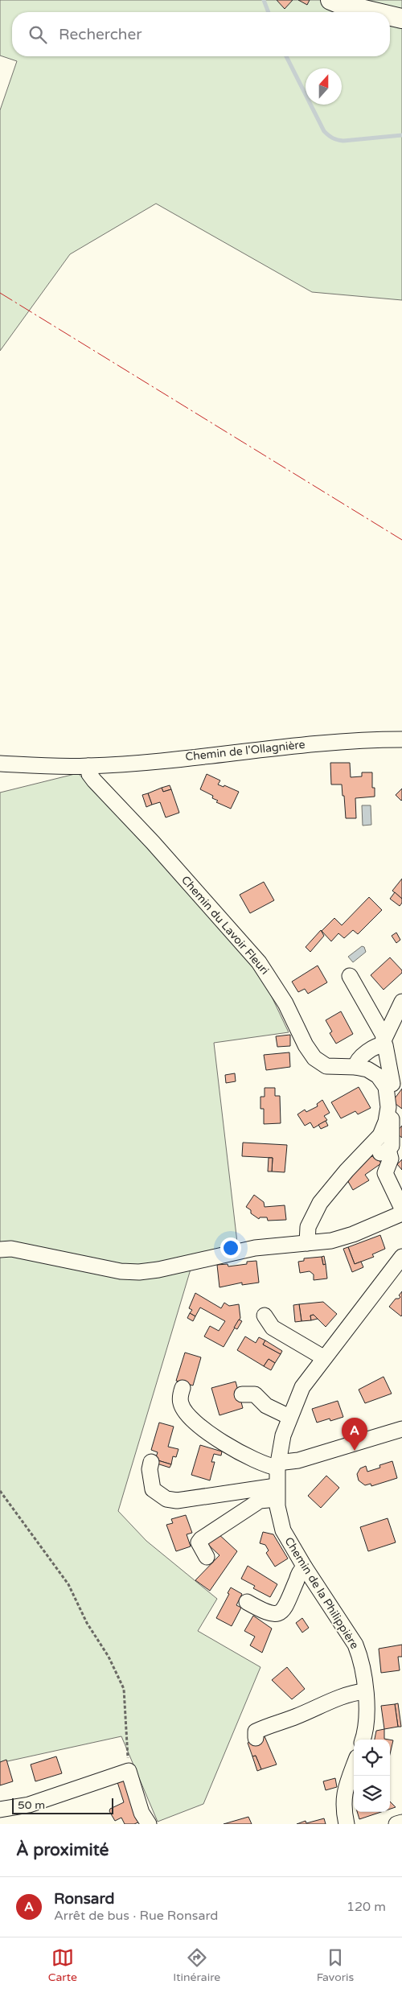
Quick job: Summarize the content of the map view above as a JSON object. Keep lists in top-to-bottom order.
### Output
{
  "streets": {
    "street": ["Chemin de l'Ollagnière", "Chemin du Lavoir Fleuri", "Chemin de la Philippière"]
  },
  "crossings": [
    ["Chemin de l'Ollagnière", "Chemin du Lavoir Fleuri"]
  ],
  "scale_bar": "50 m",
  "north": "top",
  "page": {
    "search": "Rechercher",
    "pins": "A",
    "scale": "50 m",
    "heading": "À proximité",
    "list": [
      {
        "mark": "A",
        "name": "Ronsard",
        "note": "Arrêt de bus · Rue Ronsard",
        "value": "120 m"
      }
    ],
    "nav": ["Carte", "Itinéraire", "Favoris"]
  }
}
